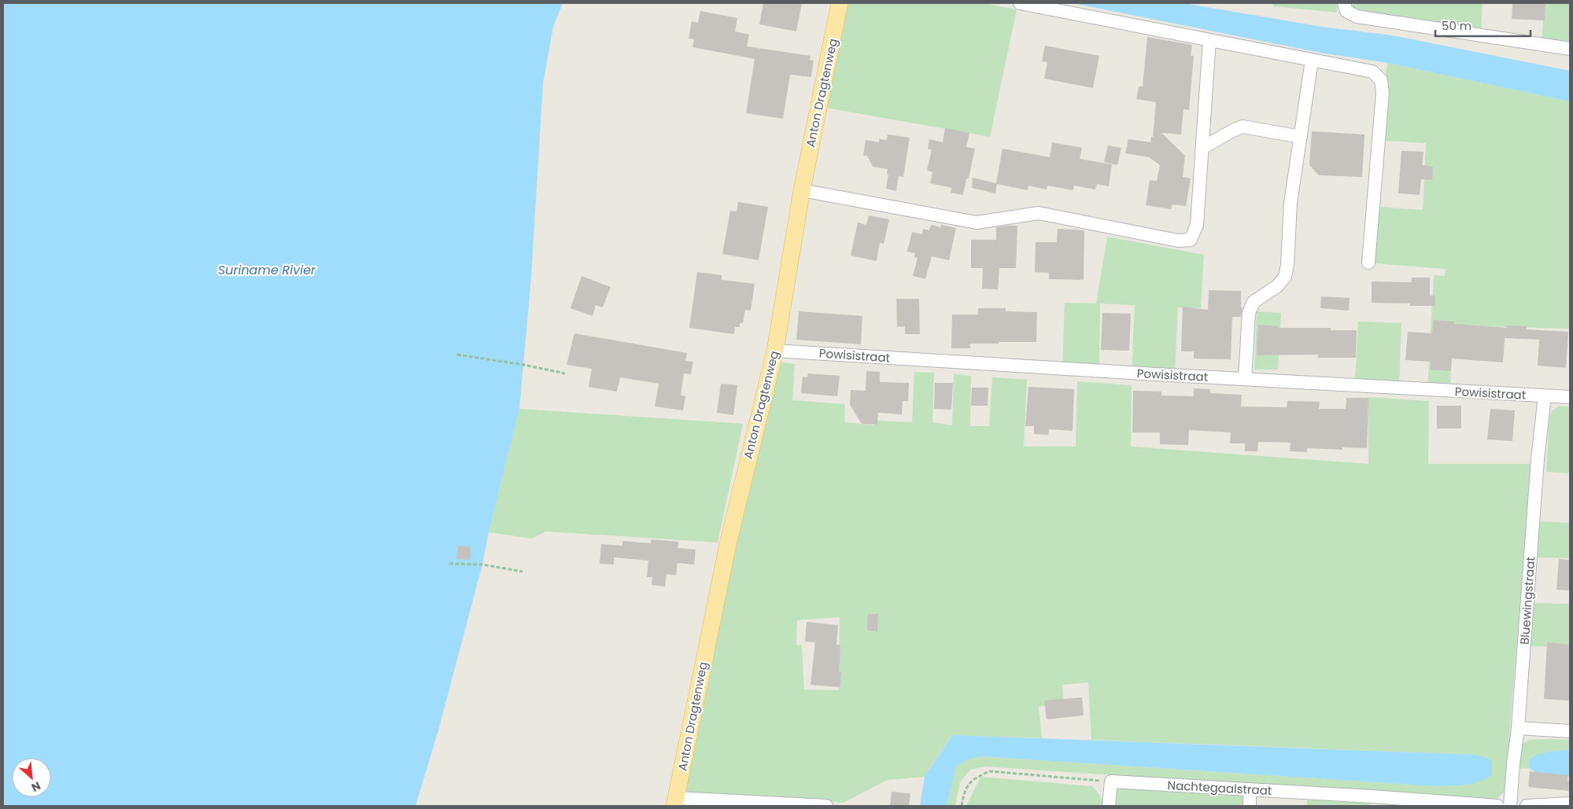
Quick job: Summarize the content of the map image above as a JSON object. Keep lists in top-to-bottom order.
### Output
{
  "streets": {
    "main road": ["Anton Dragtenweg"],
    "street": ["Powisistraat", "Bluewingstraat", "Nachtegaalstraat"]
  },
  "crossings": [
    ["Anton Dragtenweg", "Powisistraat"],
    ["Powisistraat", "Bluewingstraat"]
  ],
  "water": ["Suriname Rivier"],
  "scale_bar": "50 m",
  "north": "bottom right"
}
